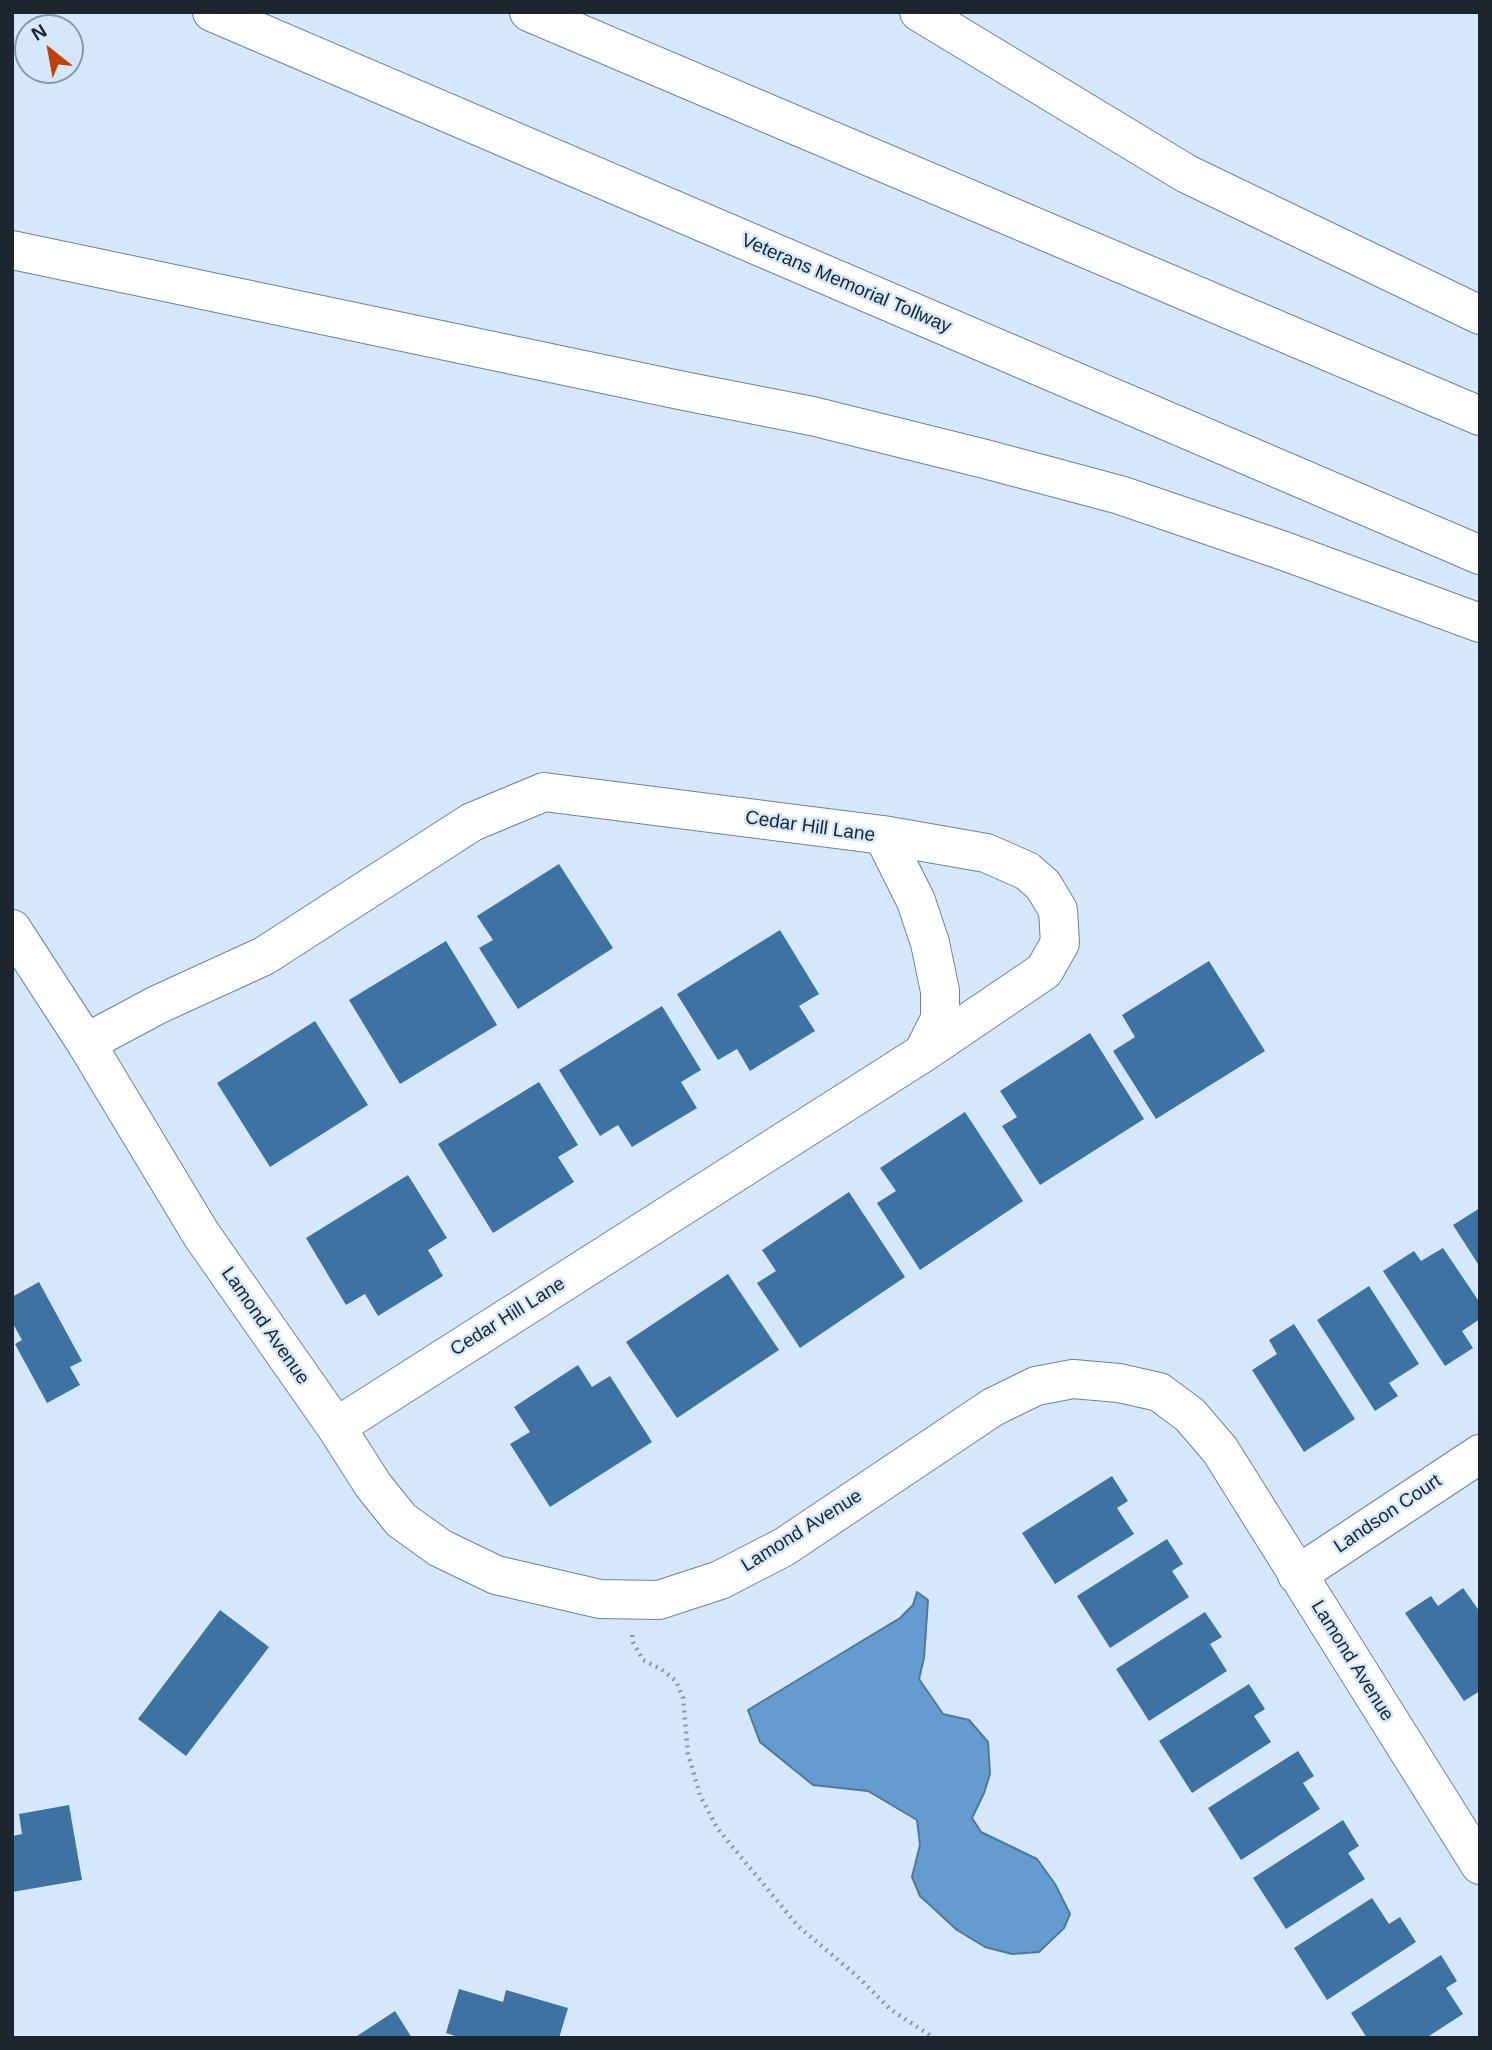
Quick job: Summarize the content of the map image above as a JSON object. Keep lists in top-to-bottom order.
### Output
{
  "streets": {
    "main road": [
      "Veterans Memorial Tollway",
      "Cedar Hill Lane",
      "Lamond Avenue",
      "Landson Court"
    ]
  },
  "crossings": [
    ["Cedar Hill Lane", "Lamond Avenue"],
    ["Lamond Avenue", "Landson Court"]
  ],
  "north": "top left"
}
